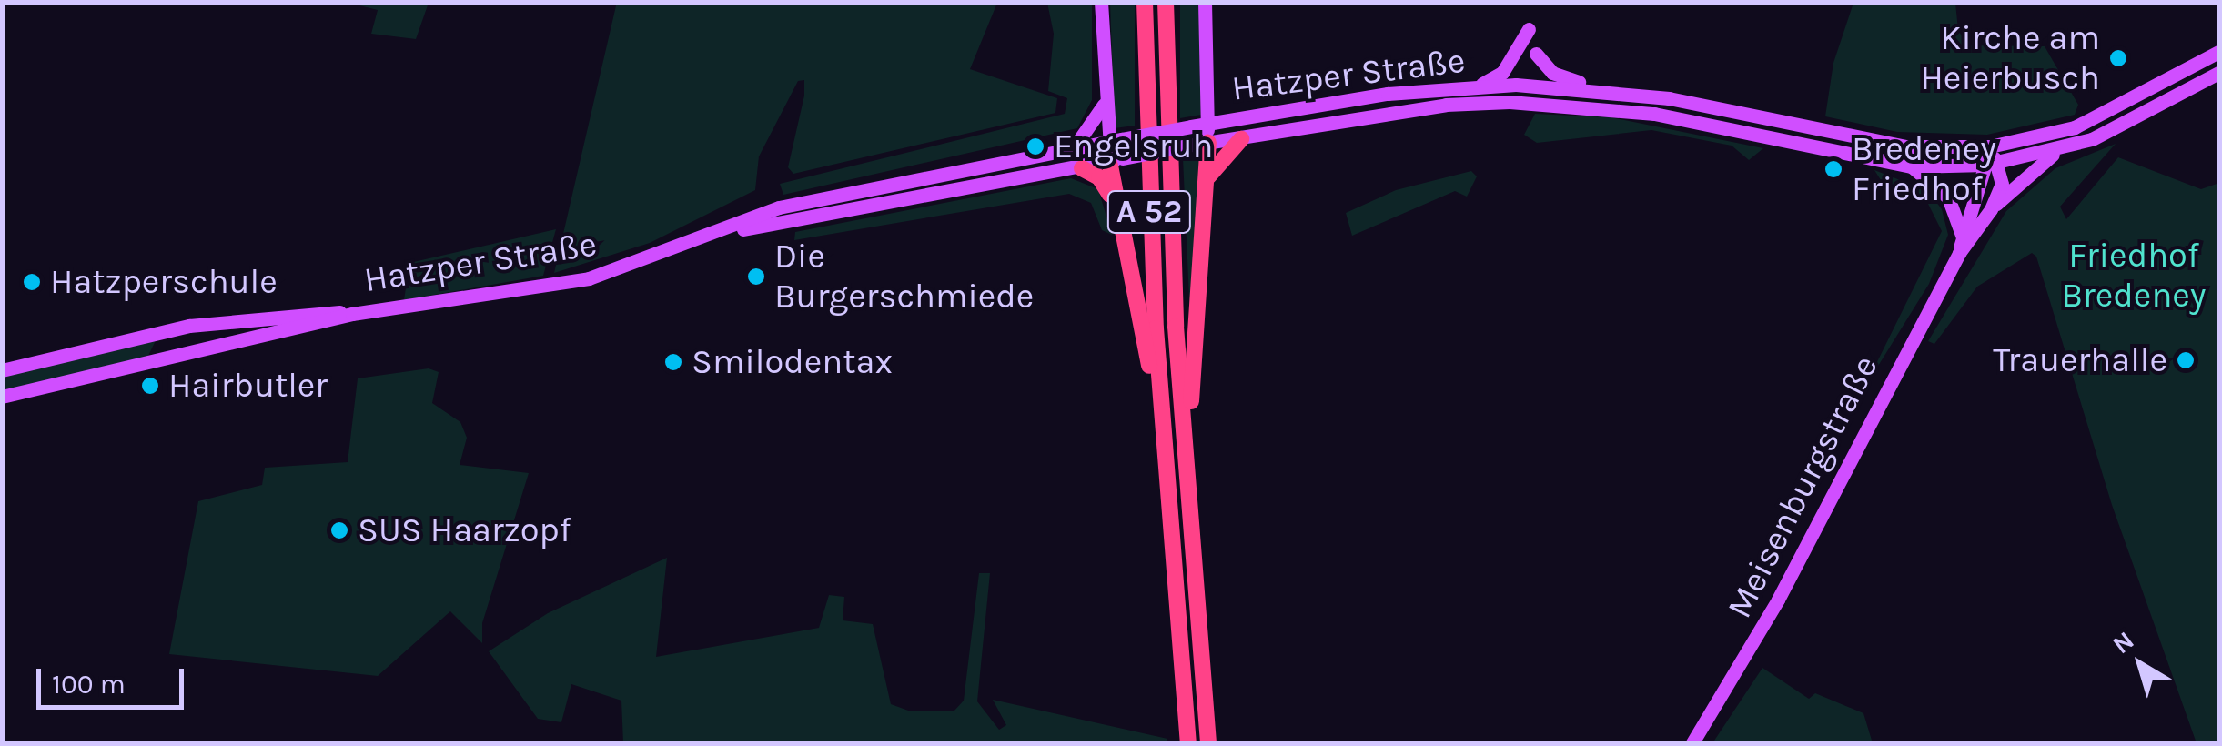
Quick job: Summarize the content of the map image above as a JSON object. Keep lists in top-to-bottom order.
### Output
{
  "streets": {
    "highway": ["A 52"],
    "main road": ["Hatzper Straße", "Meisenburgstraße"]
  },
  "crossings": [
    ["Hatzper Straße", "Meisenburgstraße"]
  ],
  "parks": ["Friedhof Bredeney"],
  "places": [
    "Kirche am Heierbusch",
    "Engelsruh",
    "Bredeney Friedhof",
    "Die Burgerschmiede",
    "Hatzperschule",
    "Trauerhalle",
    "Smilodentax",
    "Hairbutler",
    "SUS Haarzopf"
  ],
  "scale_bar": "100 m",
  "north": "top left"
}
